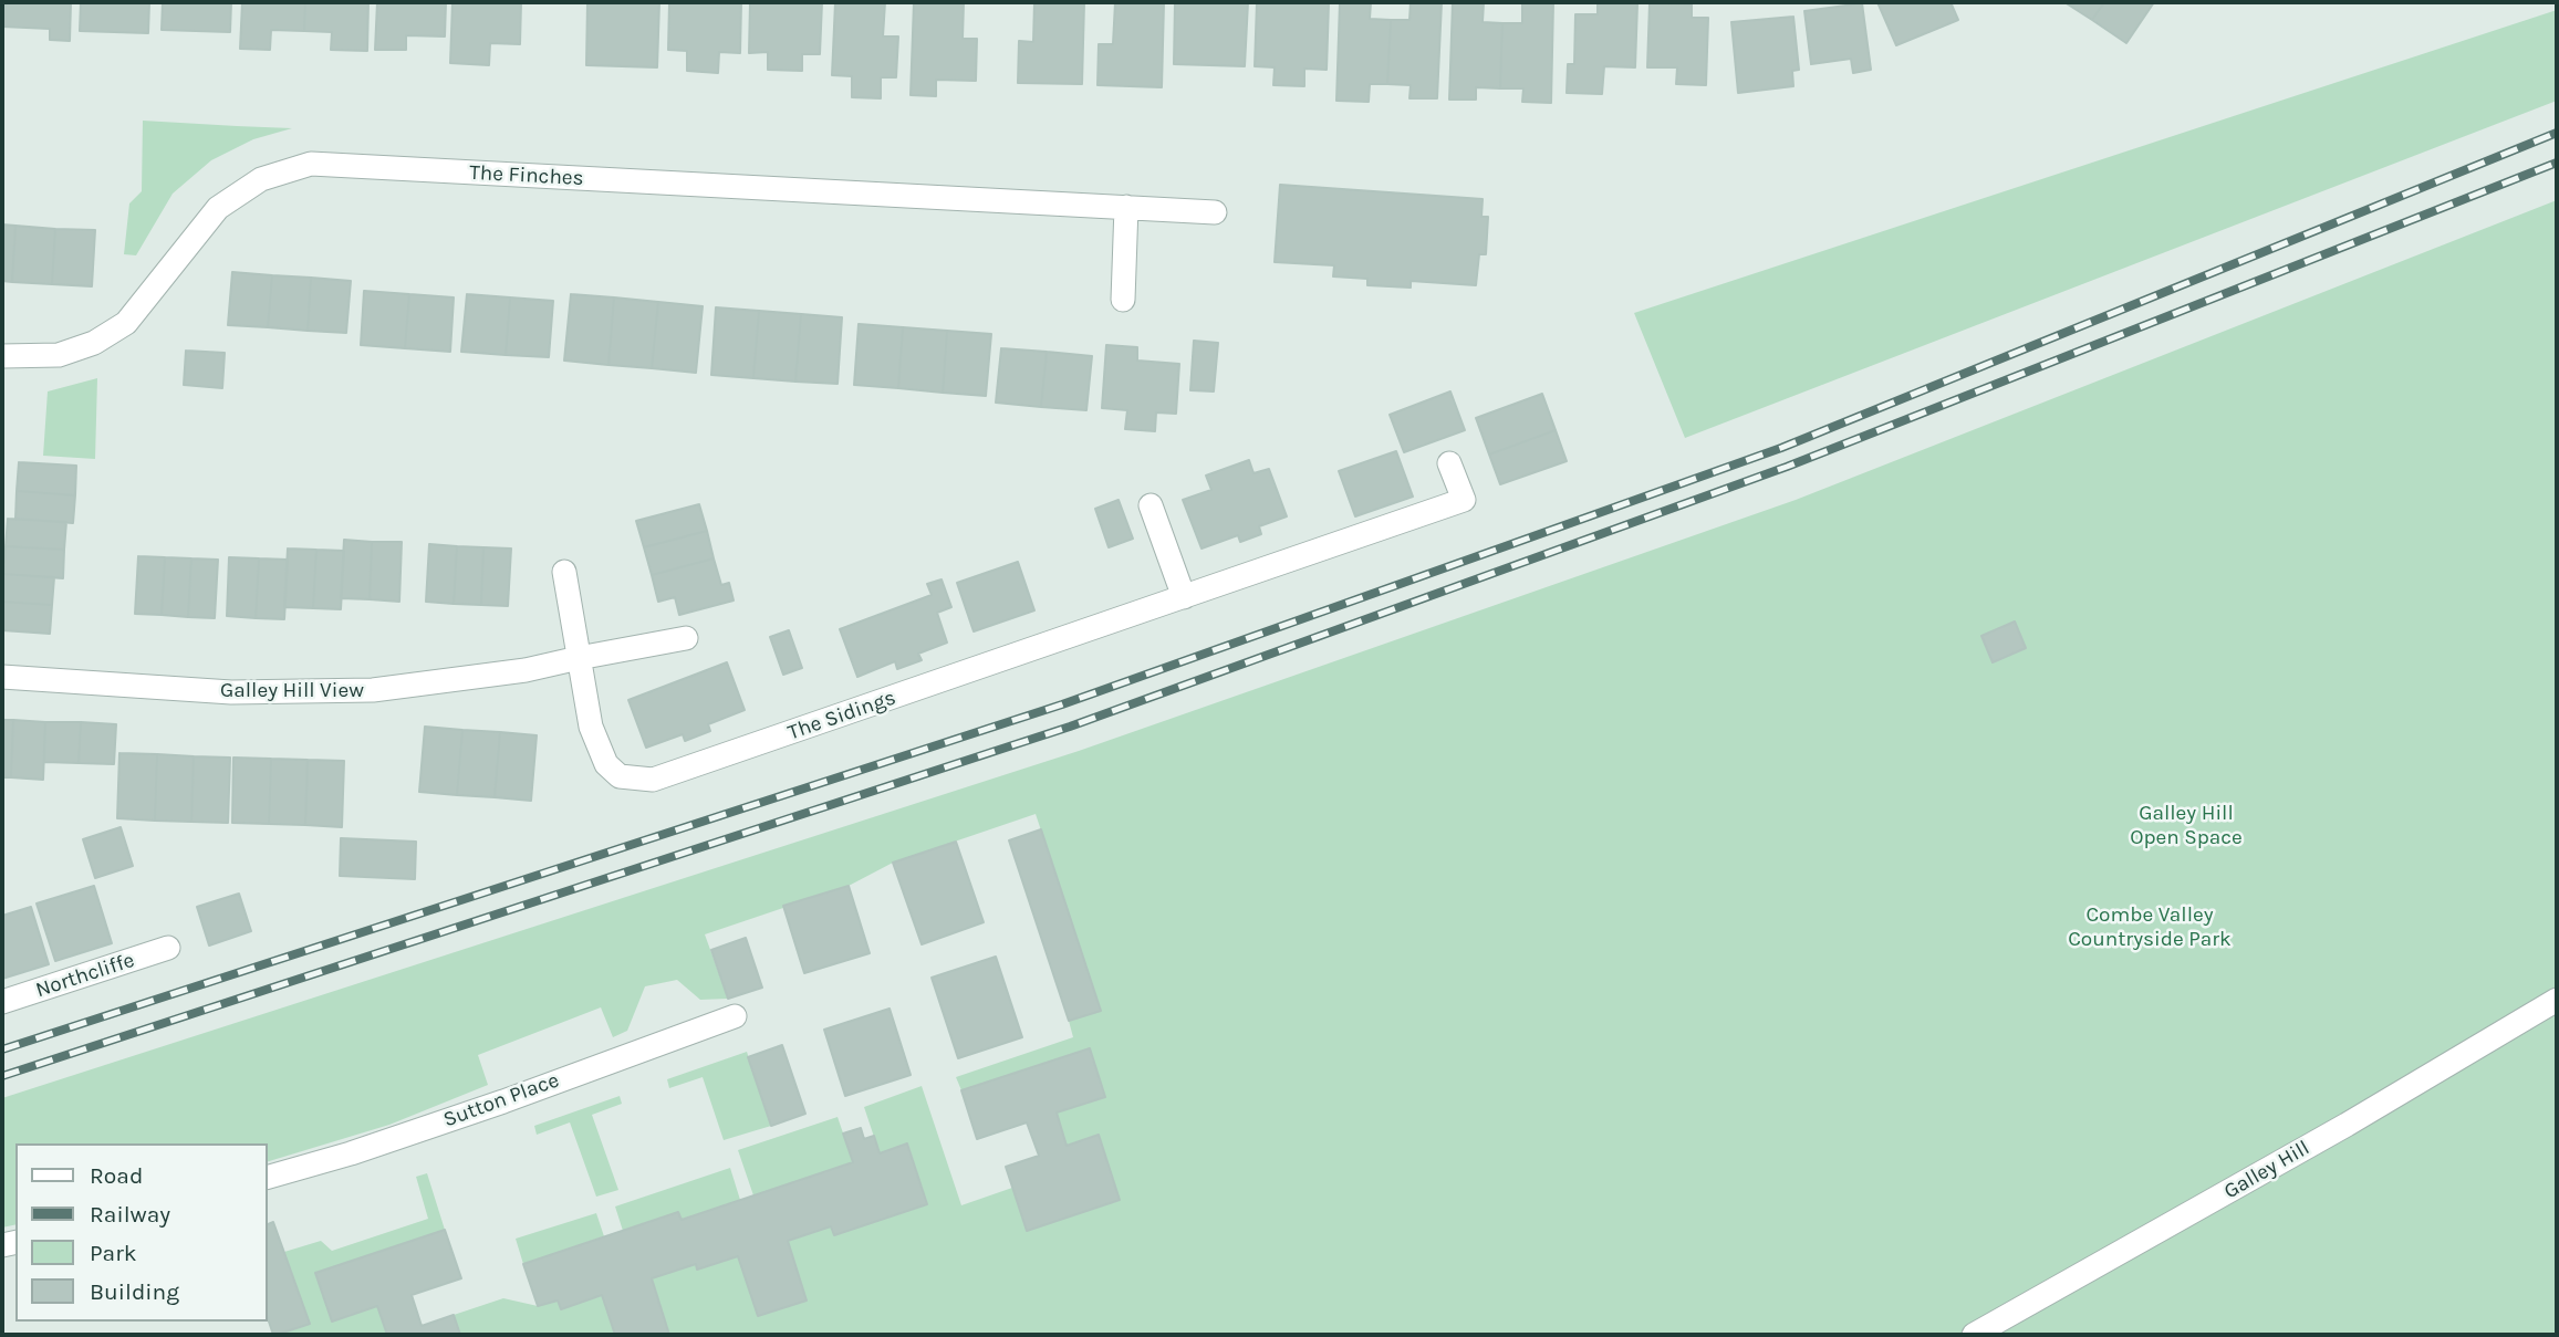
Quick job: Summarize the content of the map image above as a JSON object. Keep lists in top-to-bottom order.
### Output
{
  "streets": {
    "street": [
      "The Finches",
      "Galley Hill View",
      "The Sidings",
      "Northcliffe",
      "Sutton Place",
      "Galley Hill"
    ]
  },
  "crossings": [
    ["Galley Hill View", "The Sidings"]
  ],
  "parks": ["Galley Hill Open Space", "Combe Valley Countryside Park"],
  "legend": [
    "Road",
    "Railway",
    "Park",
    "Building"
  ]
}
